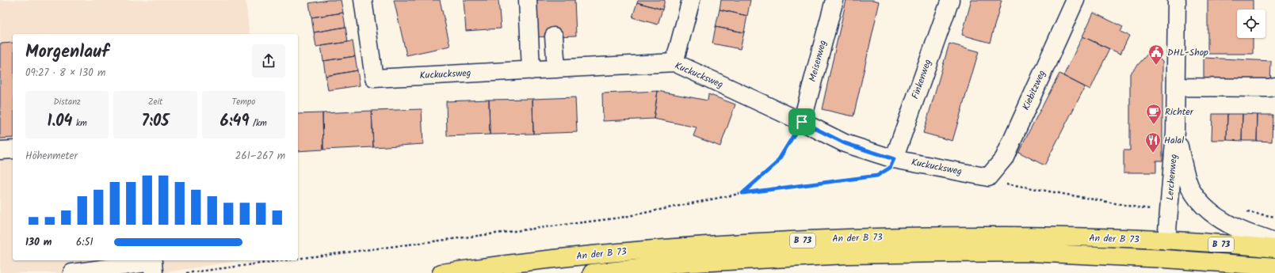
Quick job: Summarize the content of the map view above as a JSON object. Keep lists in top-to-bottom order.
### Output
{
  "streets": {
    "main road": ["An der B 73", "B 73"],
    "street": [
      "Meisenweg",
      "Kuckucksweg",
      "Finkenweg",
      "Kiebitzweg",
      "Lerchenweg"
    ]
  },
  "crossings": [
    ["Meisenweg", "Kuckucksweg"],
    ["Kuckucksweg", "Finkenweg"],
    ["Kuckucksweg", "Kiebitzweg"],
    ["Lerchenweg", "An der B 73"]
  ],
  "places": {
    "public building": ["DHL-Shop"],
    "cafe": ["Richter"],
    "restaurant": ["Halal"]
  },
  "page": {
    "heading": ["Morgenlauf", "09:27 · 8 × 130 m"],
    "stats": [
      ["Distanz", "1.04 km"],
      ["Zeit", "7:05"],
      ["Tempo", "6:49 /km"]
    ],
    "chart": ["Höhenmeter", "261–267 m"],
    "list": [
      {
        "name": "130 m",
        "note": "6:51"
      }
    ]
  }
}
